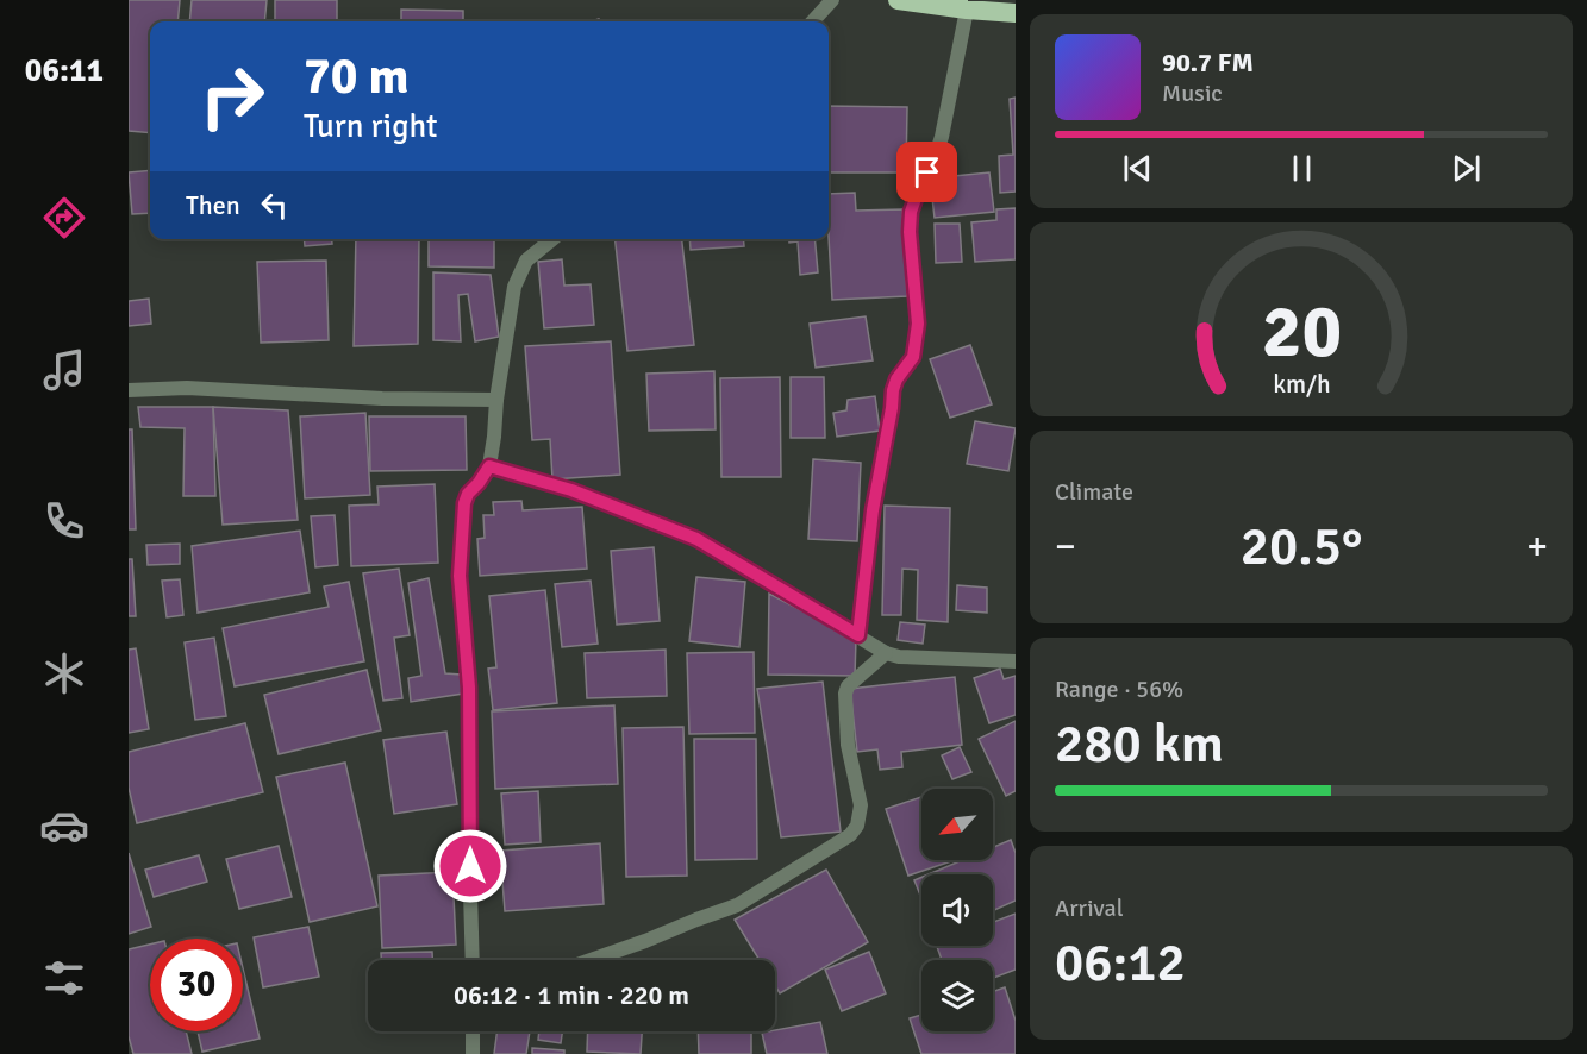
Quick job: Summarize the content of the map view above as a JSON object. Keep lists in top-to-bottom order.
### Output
{
  "north": "bottom left",
  "page": {
    "tabs": "06:11",
    "turn": ["70 m", "Turn right"],
    "song": ["90.7 FM", "Music"],
    "then": "Then",
    "tile": [
      "Climate",
      ["Range · 56%", "280 km"],
      ["Arrival", "06:12"]
    ],
    "heat": ["−", "20.5°", "+"],
    "limit": "30",
    "trip": "06:12 · 1 min · 220 m",
    "gauge": ["20", "km/h"]
  }
}
